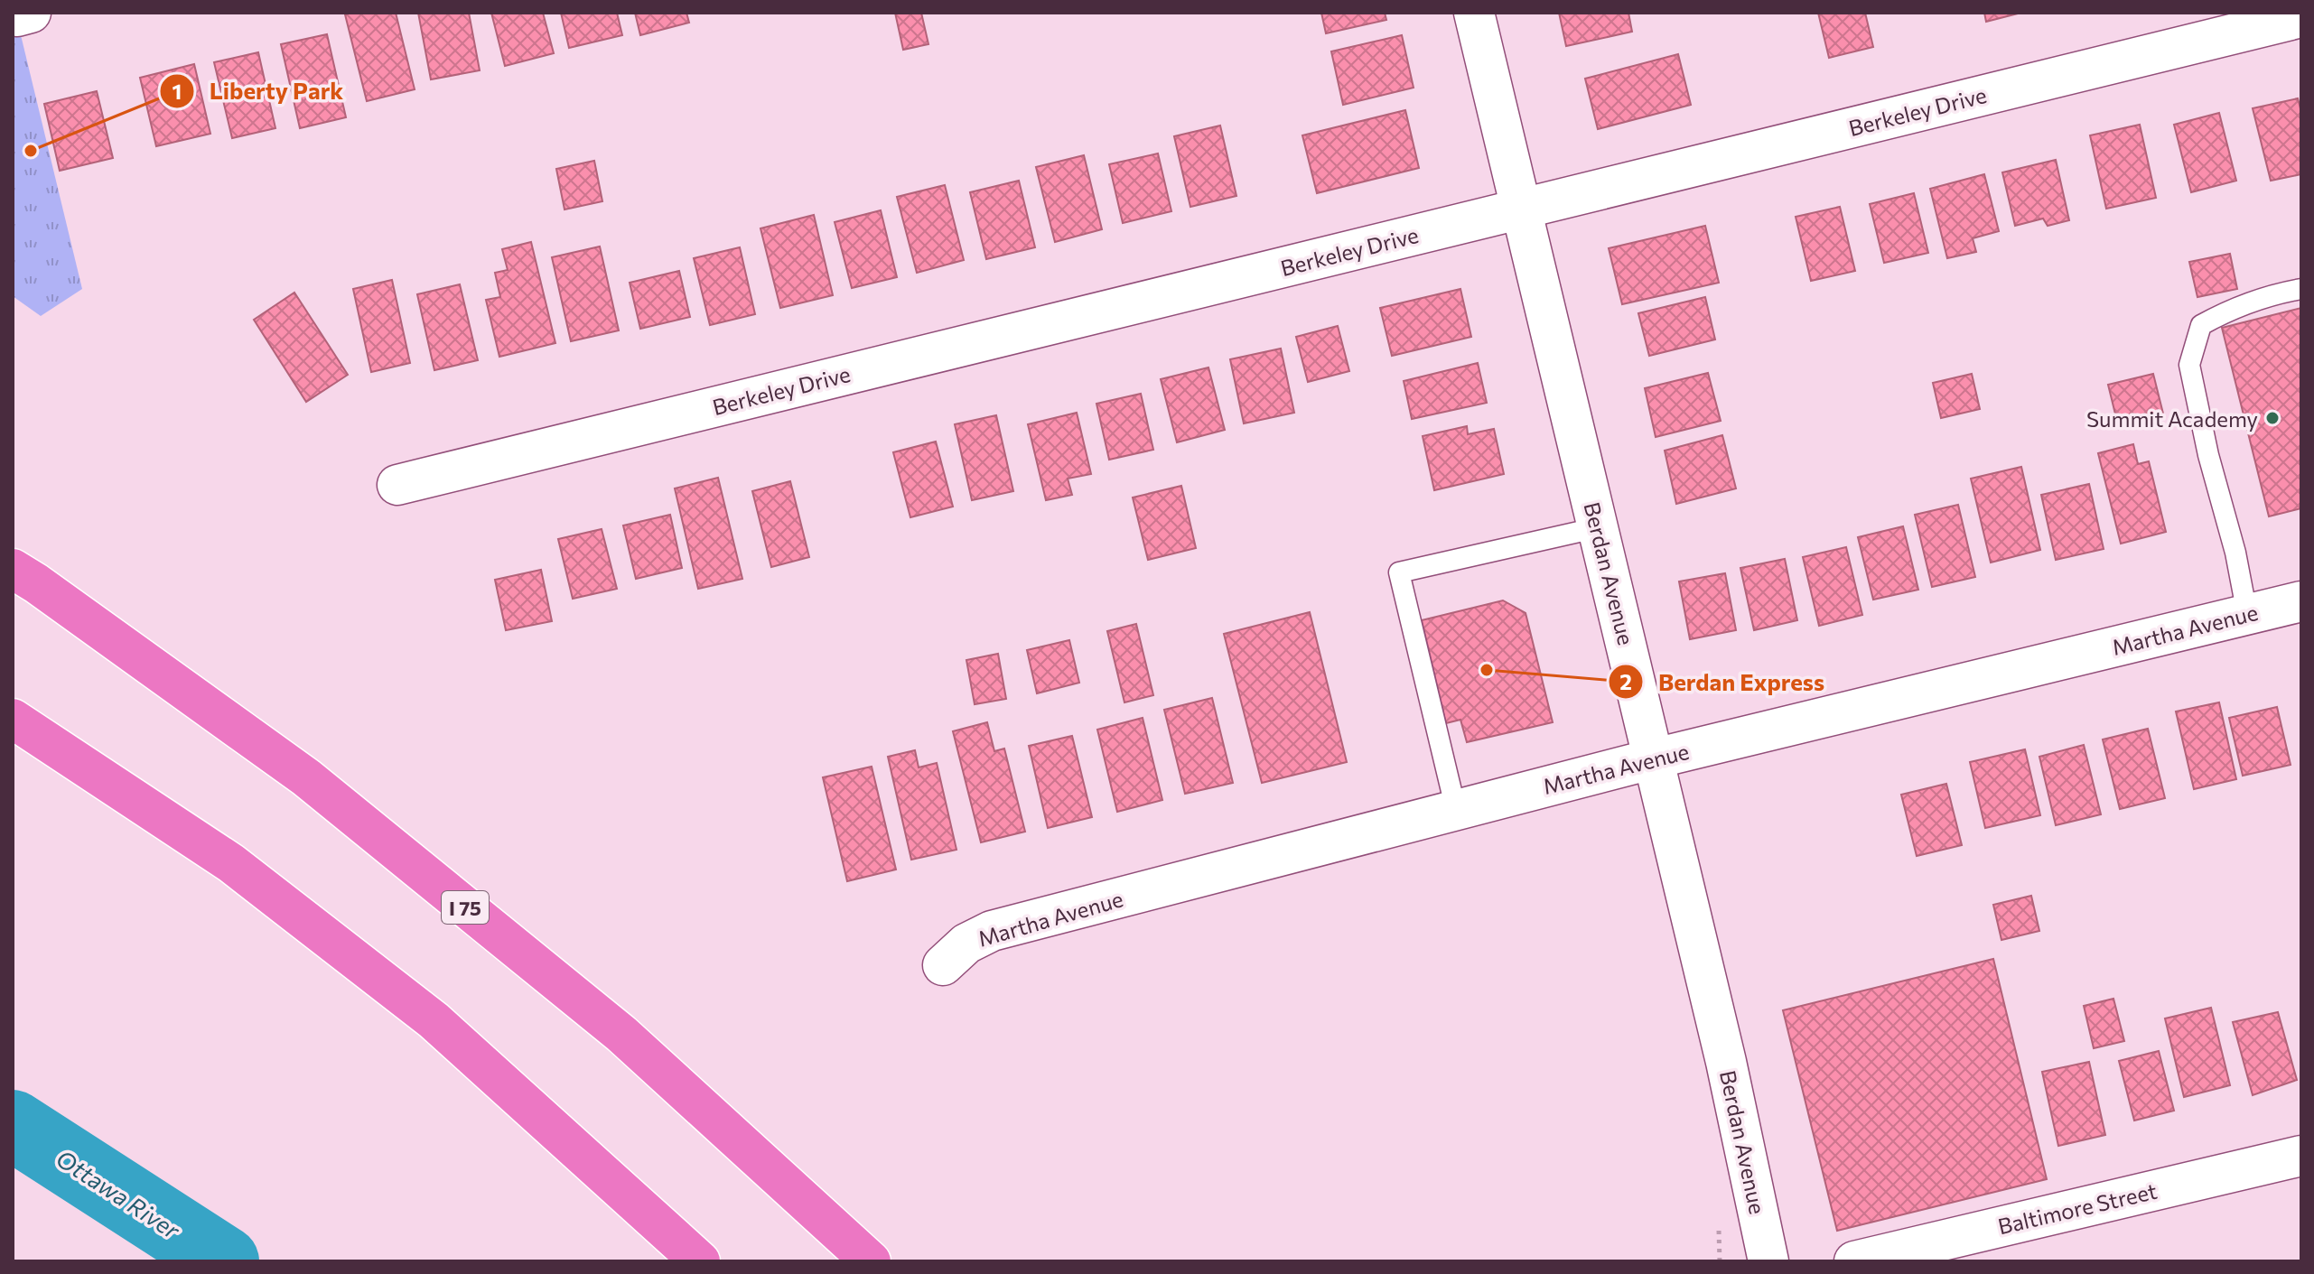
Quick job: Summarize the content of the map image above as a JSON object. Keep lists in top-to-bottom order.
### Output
{
  "streets": {
    "highway": ["I 75"],
    "street": [
      "Berkeley Drive",
      "Berdan Avenue",
      "Martha Avenue",
      "Baltimore Street"
    ]
  },
  "crossings": [
    ["Berkeley Drive", "Berdan Avenue"],
    ["Berdan Avenue", "Martha Avenue"]
  ],
  "water": ["Ottawa River"],
  "places": ["Liberty Park", "Summit Academy", "Berdan Express"]
}
